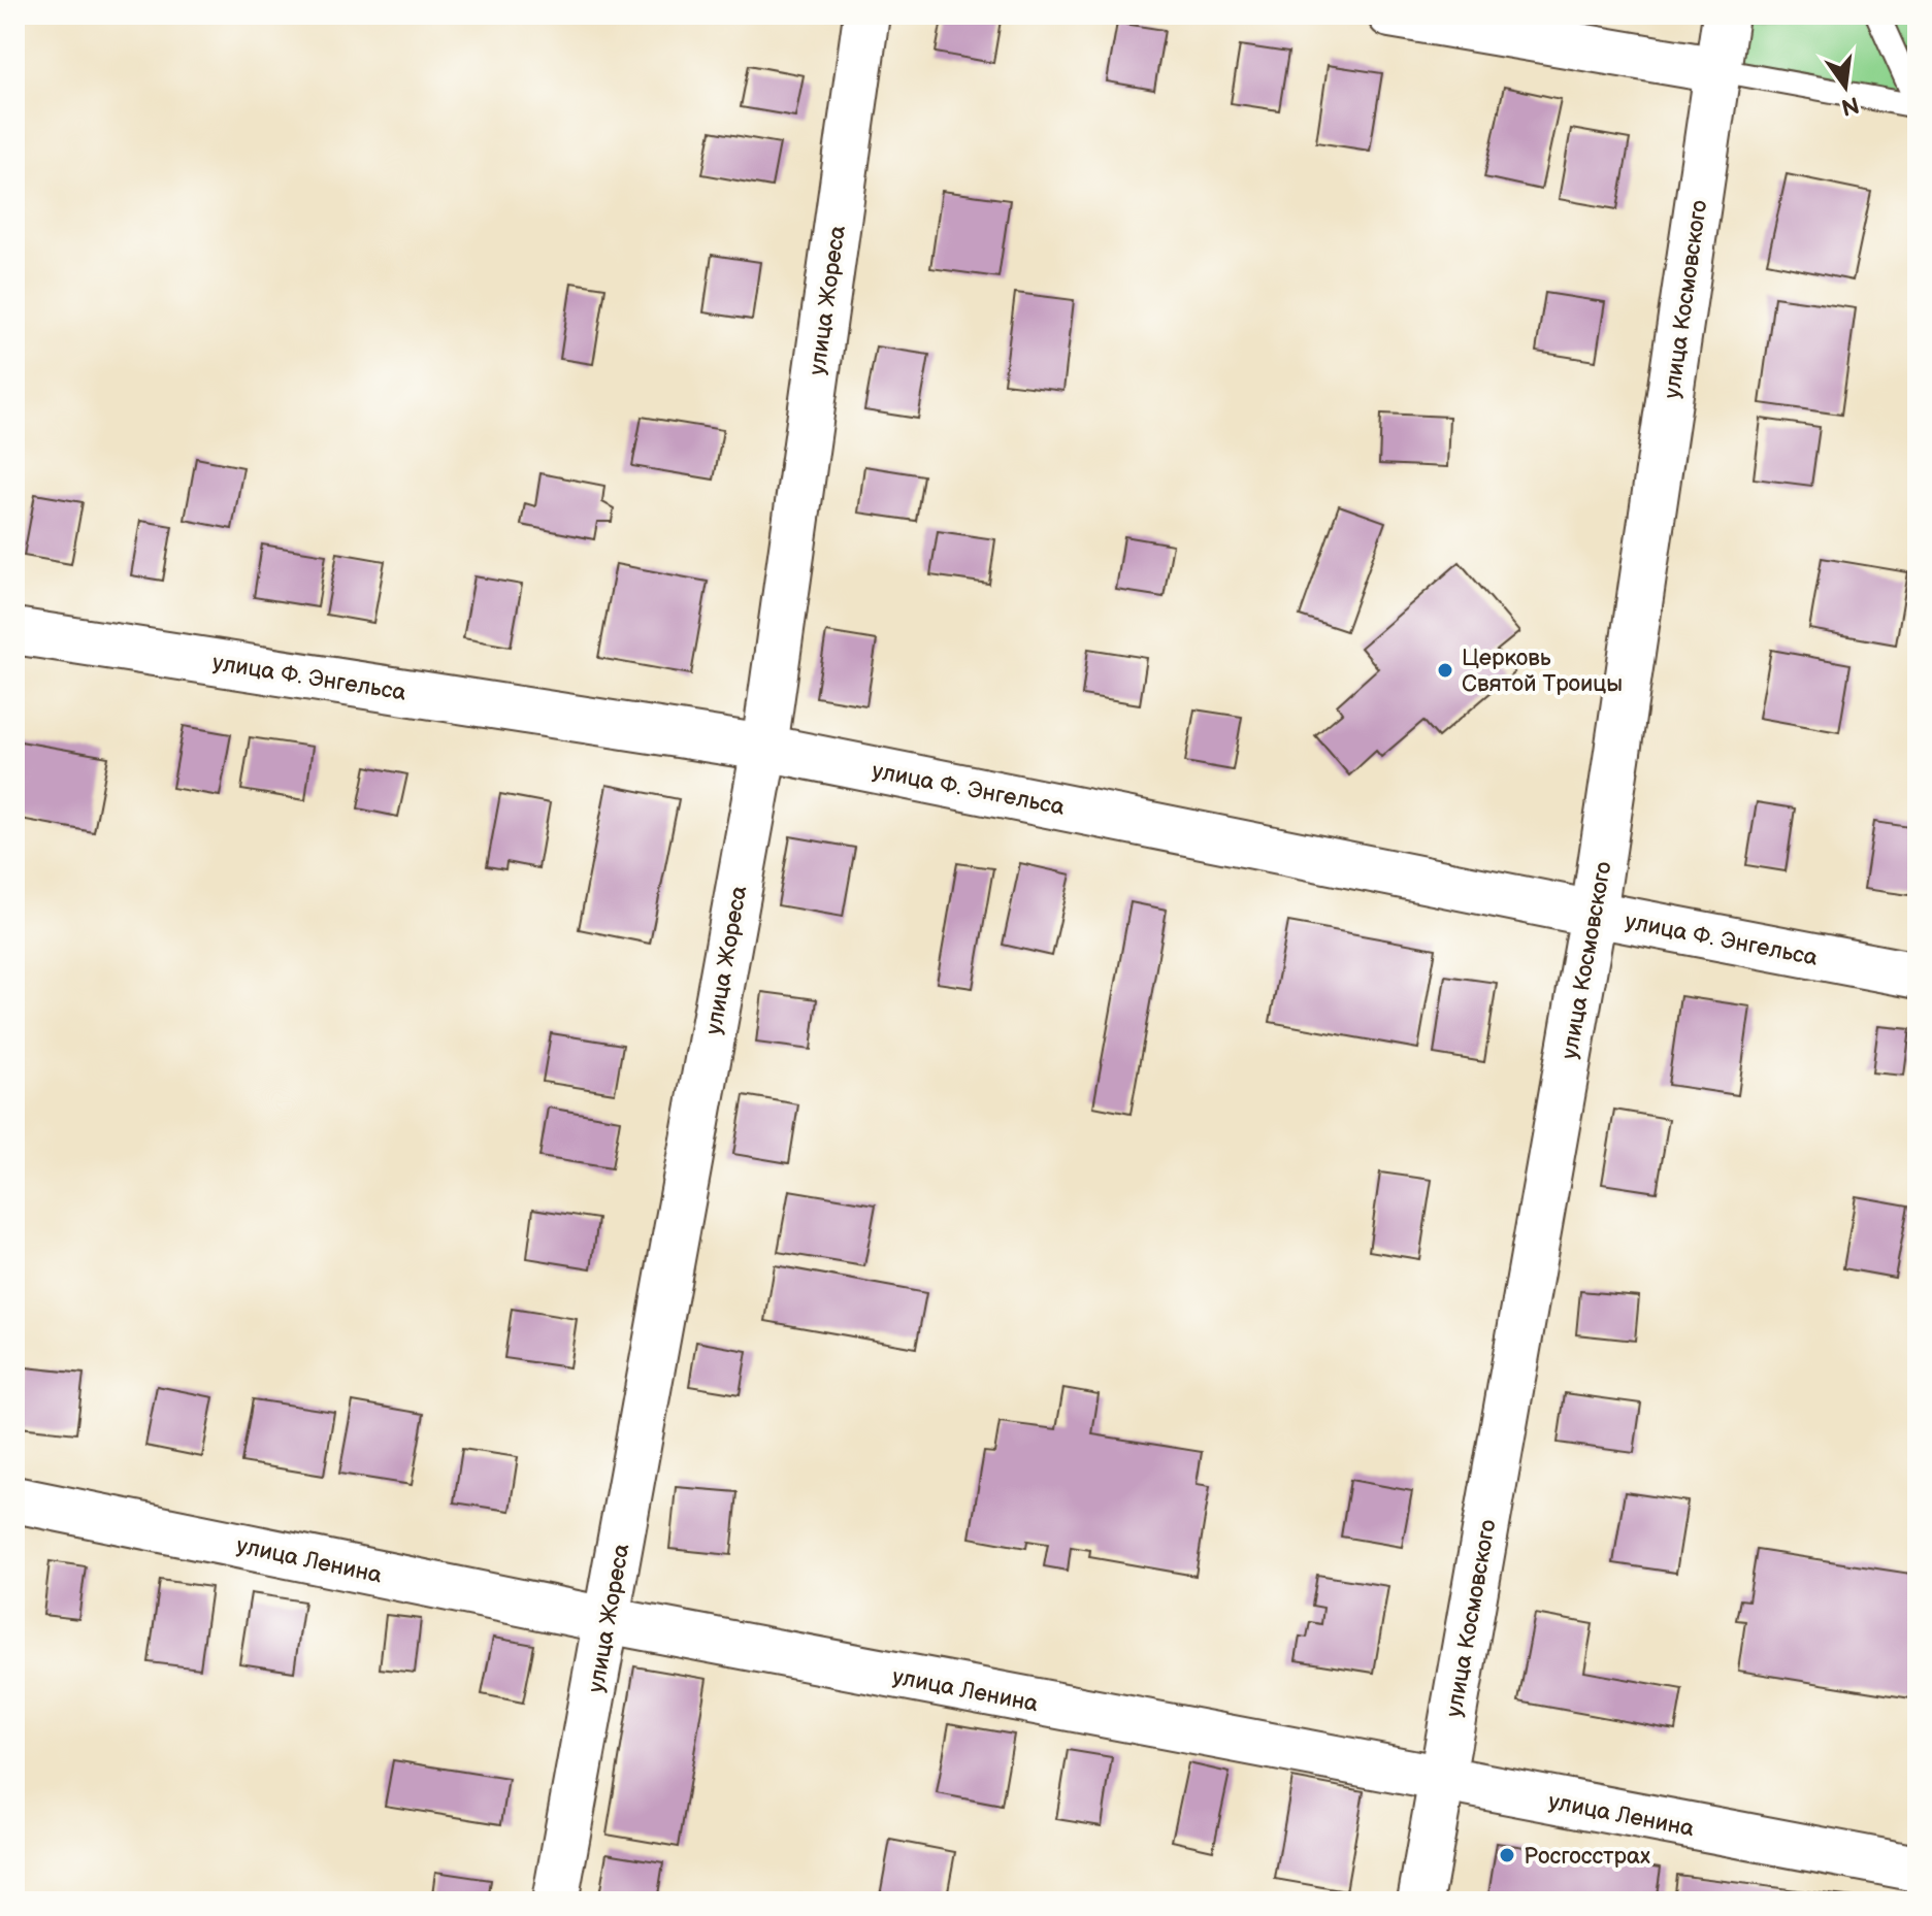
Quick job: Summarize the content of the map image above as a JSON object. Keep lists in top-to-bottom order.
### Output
{
  "streets": {
    "street": [
      "улица Космовского",
      "улица Жореса",
      "улица Ф. Энгельса",
      "улица Ленина"
    ]
  },
  "crossings": [
    ["улица Космовского", "улица Ф. Энгельса"],
    ["улица Космовского", "улица Ленина"],
    ["улица Жореса", "улица Ф. Энгельса"],
    ["улица Жореса", "улица Ленина"]
  ],
  "places": ["Церковь Святой Троицы", "Росгосстрах"],
  "north": "bottom"
}
